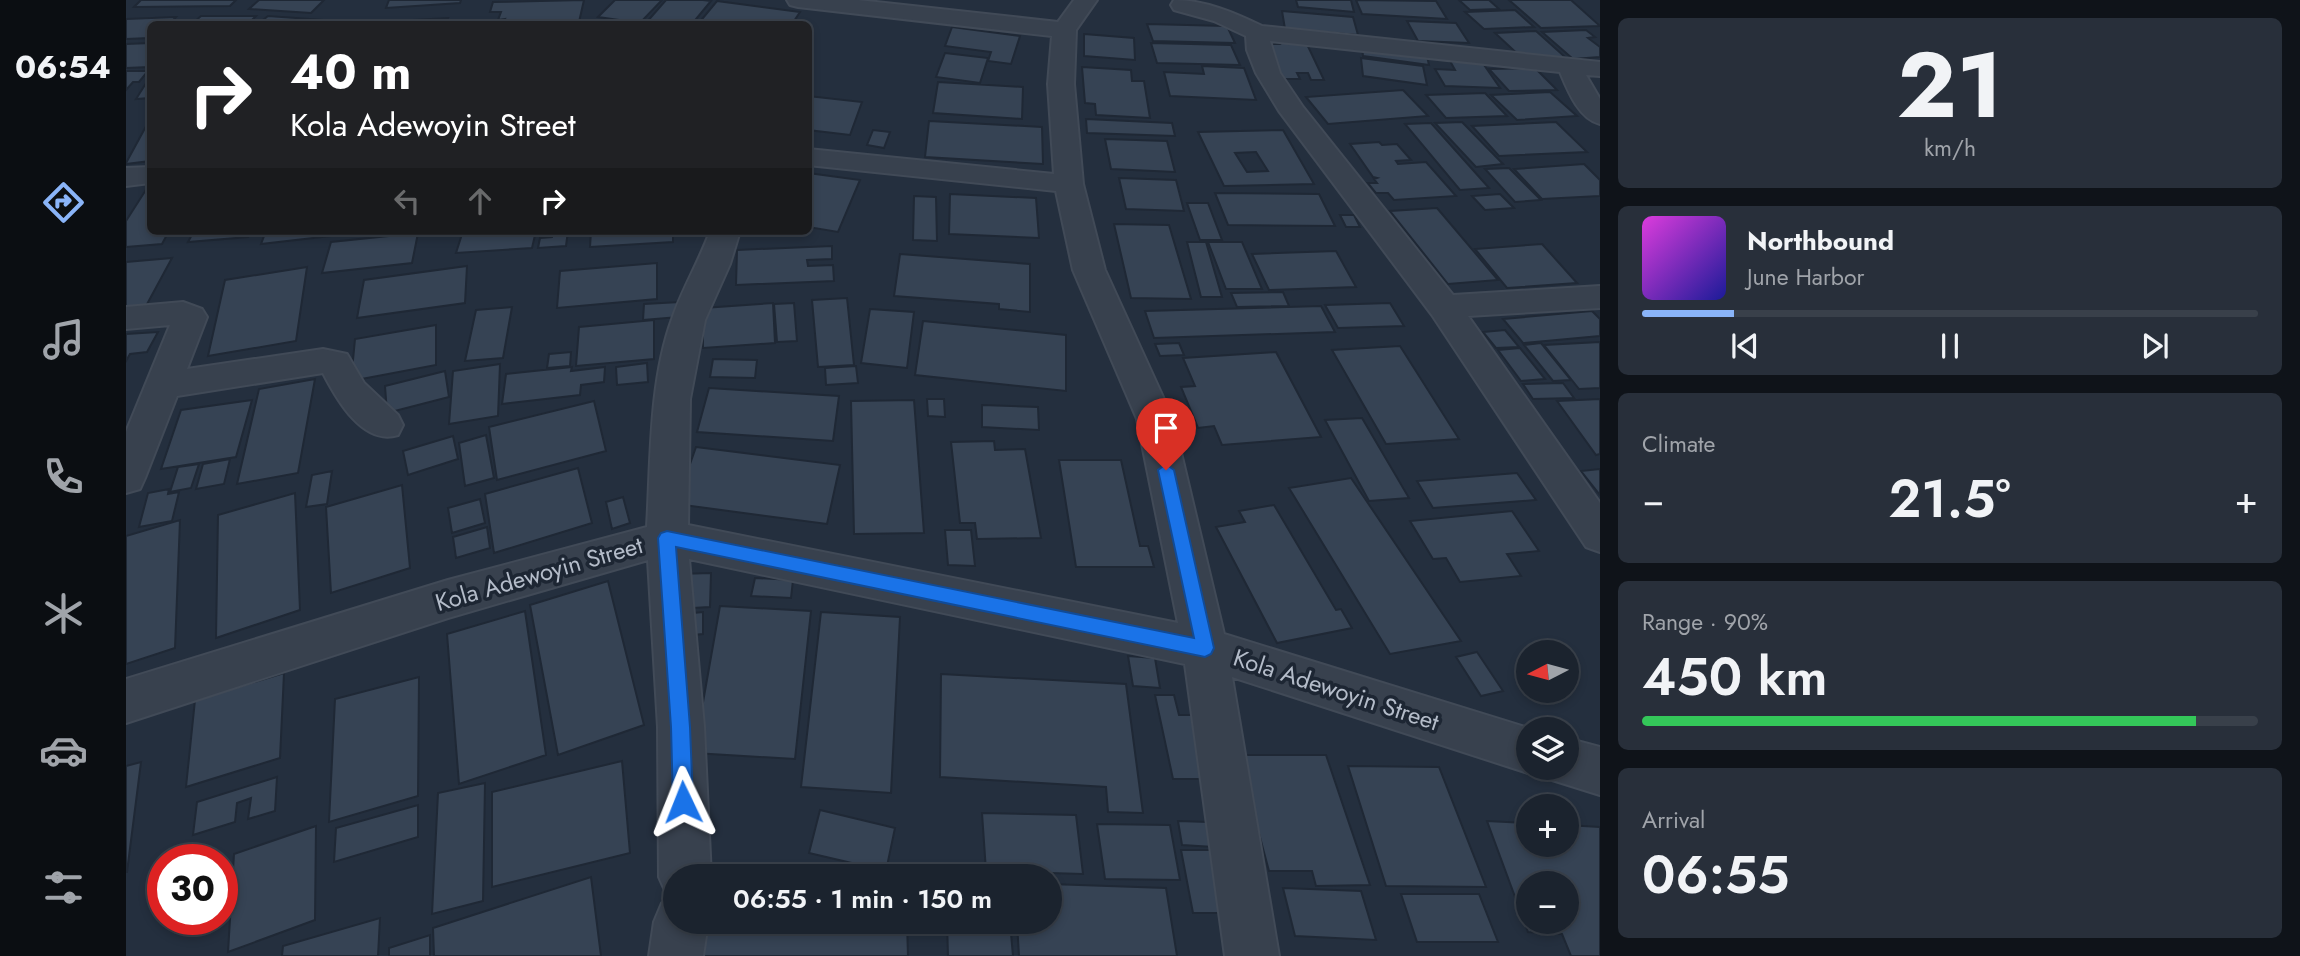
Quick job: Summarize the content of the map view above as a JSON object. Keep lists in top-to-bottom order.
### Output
{
  "streets": {
    "street": ["Kola Adewoyin Street"]
  },
  "north": "left",
  "page": {
    "tabs": "06:54",
    "tile": [
      ["21", "km/h"],
      "Climate",
      ["Range · 90%", "450 km"],
      ["Arrival", "06:55"]
    ],
    "turn": ["40 m", "Kola Adewoyin Street"],
    "song": ["Northbound", "June Harbor"],
    "heat": ["−", "21.5°", "+"],
    "map_buttons": ["+", "−"],
    "limit": "30",
    "trip": "06:55 · 1 min · 150 m"
  }
}
